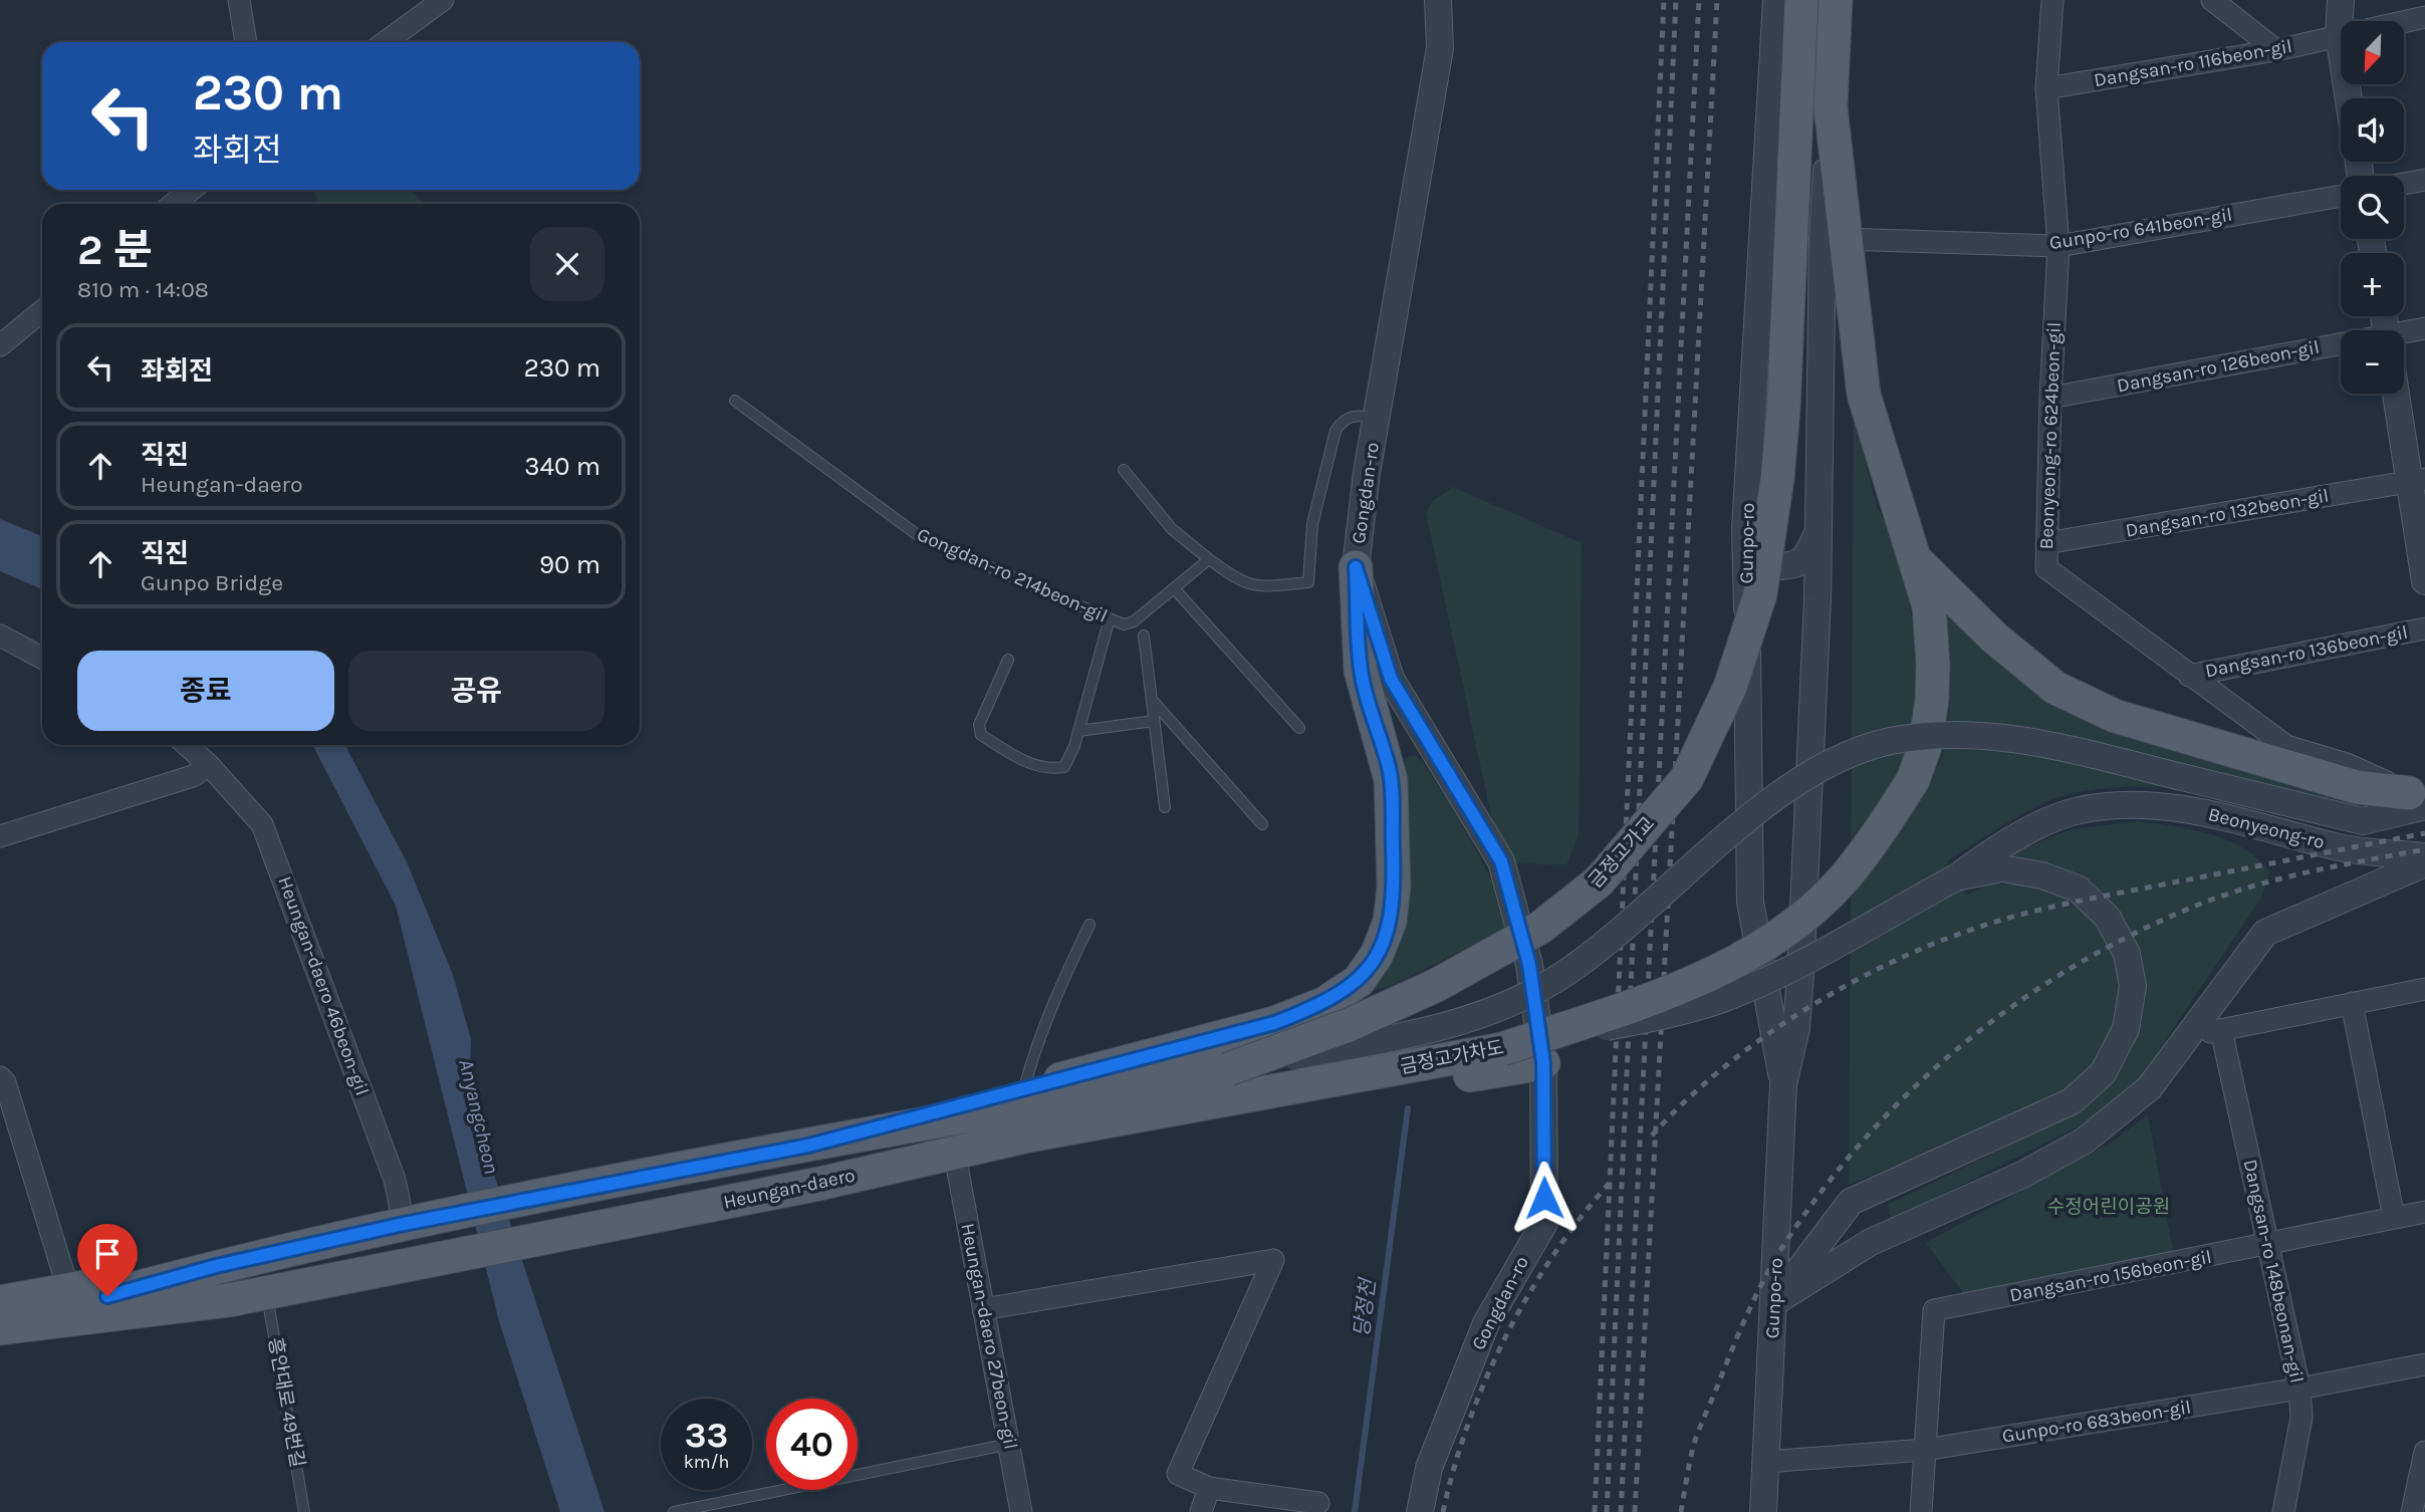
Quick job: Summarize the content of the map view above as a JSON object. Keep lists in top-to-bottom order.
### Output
{
  "streets": {
    "main road": [
      "Gunpo-ro",
      "금정고가교",
      "금정고가차도",
      "Heungan-daero"
    ],
    "street": [
      "Dangsan-ro 116beon-gil",
      "Gunpo-ro 641beon-gil",
      "Dangsan-ro 126beon-gil",
      "Beonyeong-ro 624beon-gil",
      "Gongdan-ro",
      "Dangsan-ro 132beon-gil",
      "Dangsan-ro 136beon-gil",
      "Beonyeong-ro",
      "Heungan-daero 46beon-gil",
      "Dangsan-ro 148beonan-gil",
      "Dangsan-ro 156beon-gil",
      "Heungan-daero 27beon-gil",
      "Gunpo-ro 683beon-gil"
    ],
    "lane": ["Gongdan-ro 214beon-gil", "흥안대로 49번길"]
  },
  "crossings": [
    ["Dangsan-ro 116beon-gil", "Beonyeong-ro 624beon-gil"],
    ["Gunpo-ro 641beon-gil", "Beonyeong-ro 624beon-gil"],
    ["Gunpo-ro 641beon-gil", "Gunpo-ro"],
    ["Dangsan-ro 126beon-gil", "Beonyeong-ro 624beon-gil"],
    ["Beonyeong-ro 624beon-gil", "Dangsan-ro 132beon-gil"],
    ["Beonyeong-ro 624beon-gil", "Dangsan-ro 136beon-gil"],
    ["Gunpo-ro", "금정고가차도"],
    ["Gunpo-ro", "Gunpo-ro 683beon-gil"],
    ["Heungan-daero 46beon-gil", "Heungan-daero"],
    ["금정고가차도", "Heungan-daero"],
    ["Heungan-daero", "흥안대로 49번길"],
    ["Dangsan-ro 148beonan-gil", "Dangsan-ro 156beon-gil"],
    ["Dangsan-ro 148beonan-gil", "Gunpo-ro 683beon-gil"],
    ["Dangsan-ro 156beon-gil", "Gunpo-ro 683beon-gil"]
  ],
  "water": ["Anyangcheon", "당정천"],
  "parks": ["수정어린이공원"],
  "north": "bottom left",
  "page": {
    "map_buttons": ["+", "−"],
    "turn": ["230 m", "좌회전"],
    "heading": ["2 분", "810 m · 14:08"],
    "list": [
      {
        "name": "좌회전",
        "value": "230 m"
      },
      {
        "name": "직진",
        "note": "Heungan-daero",
        "value": "340 m"
      },
      {
        "name": "직진",
        "note": "Gunpo Bridge",
        "value": "90 m"
      }
    ],
    "buttons": ["종료", "공유"],
    "speed": "33 km/h",
    "limit": "40"
  }
}
